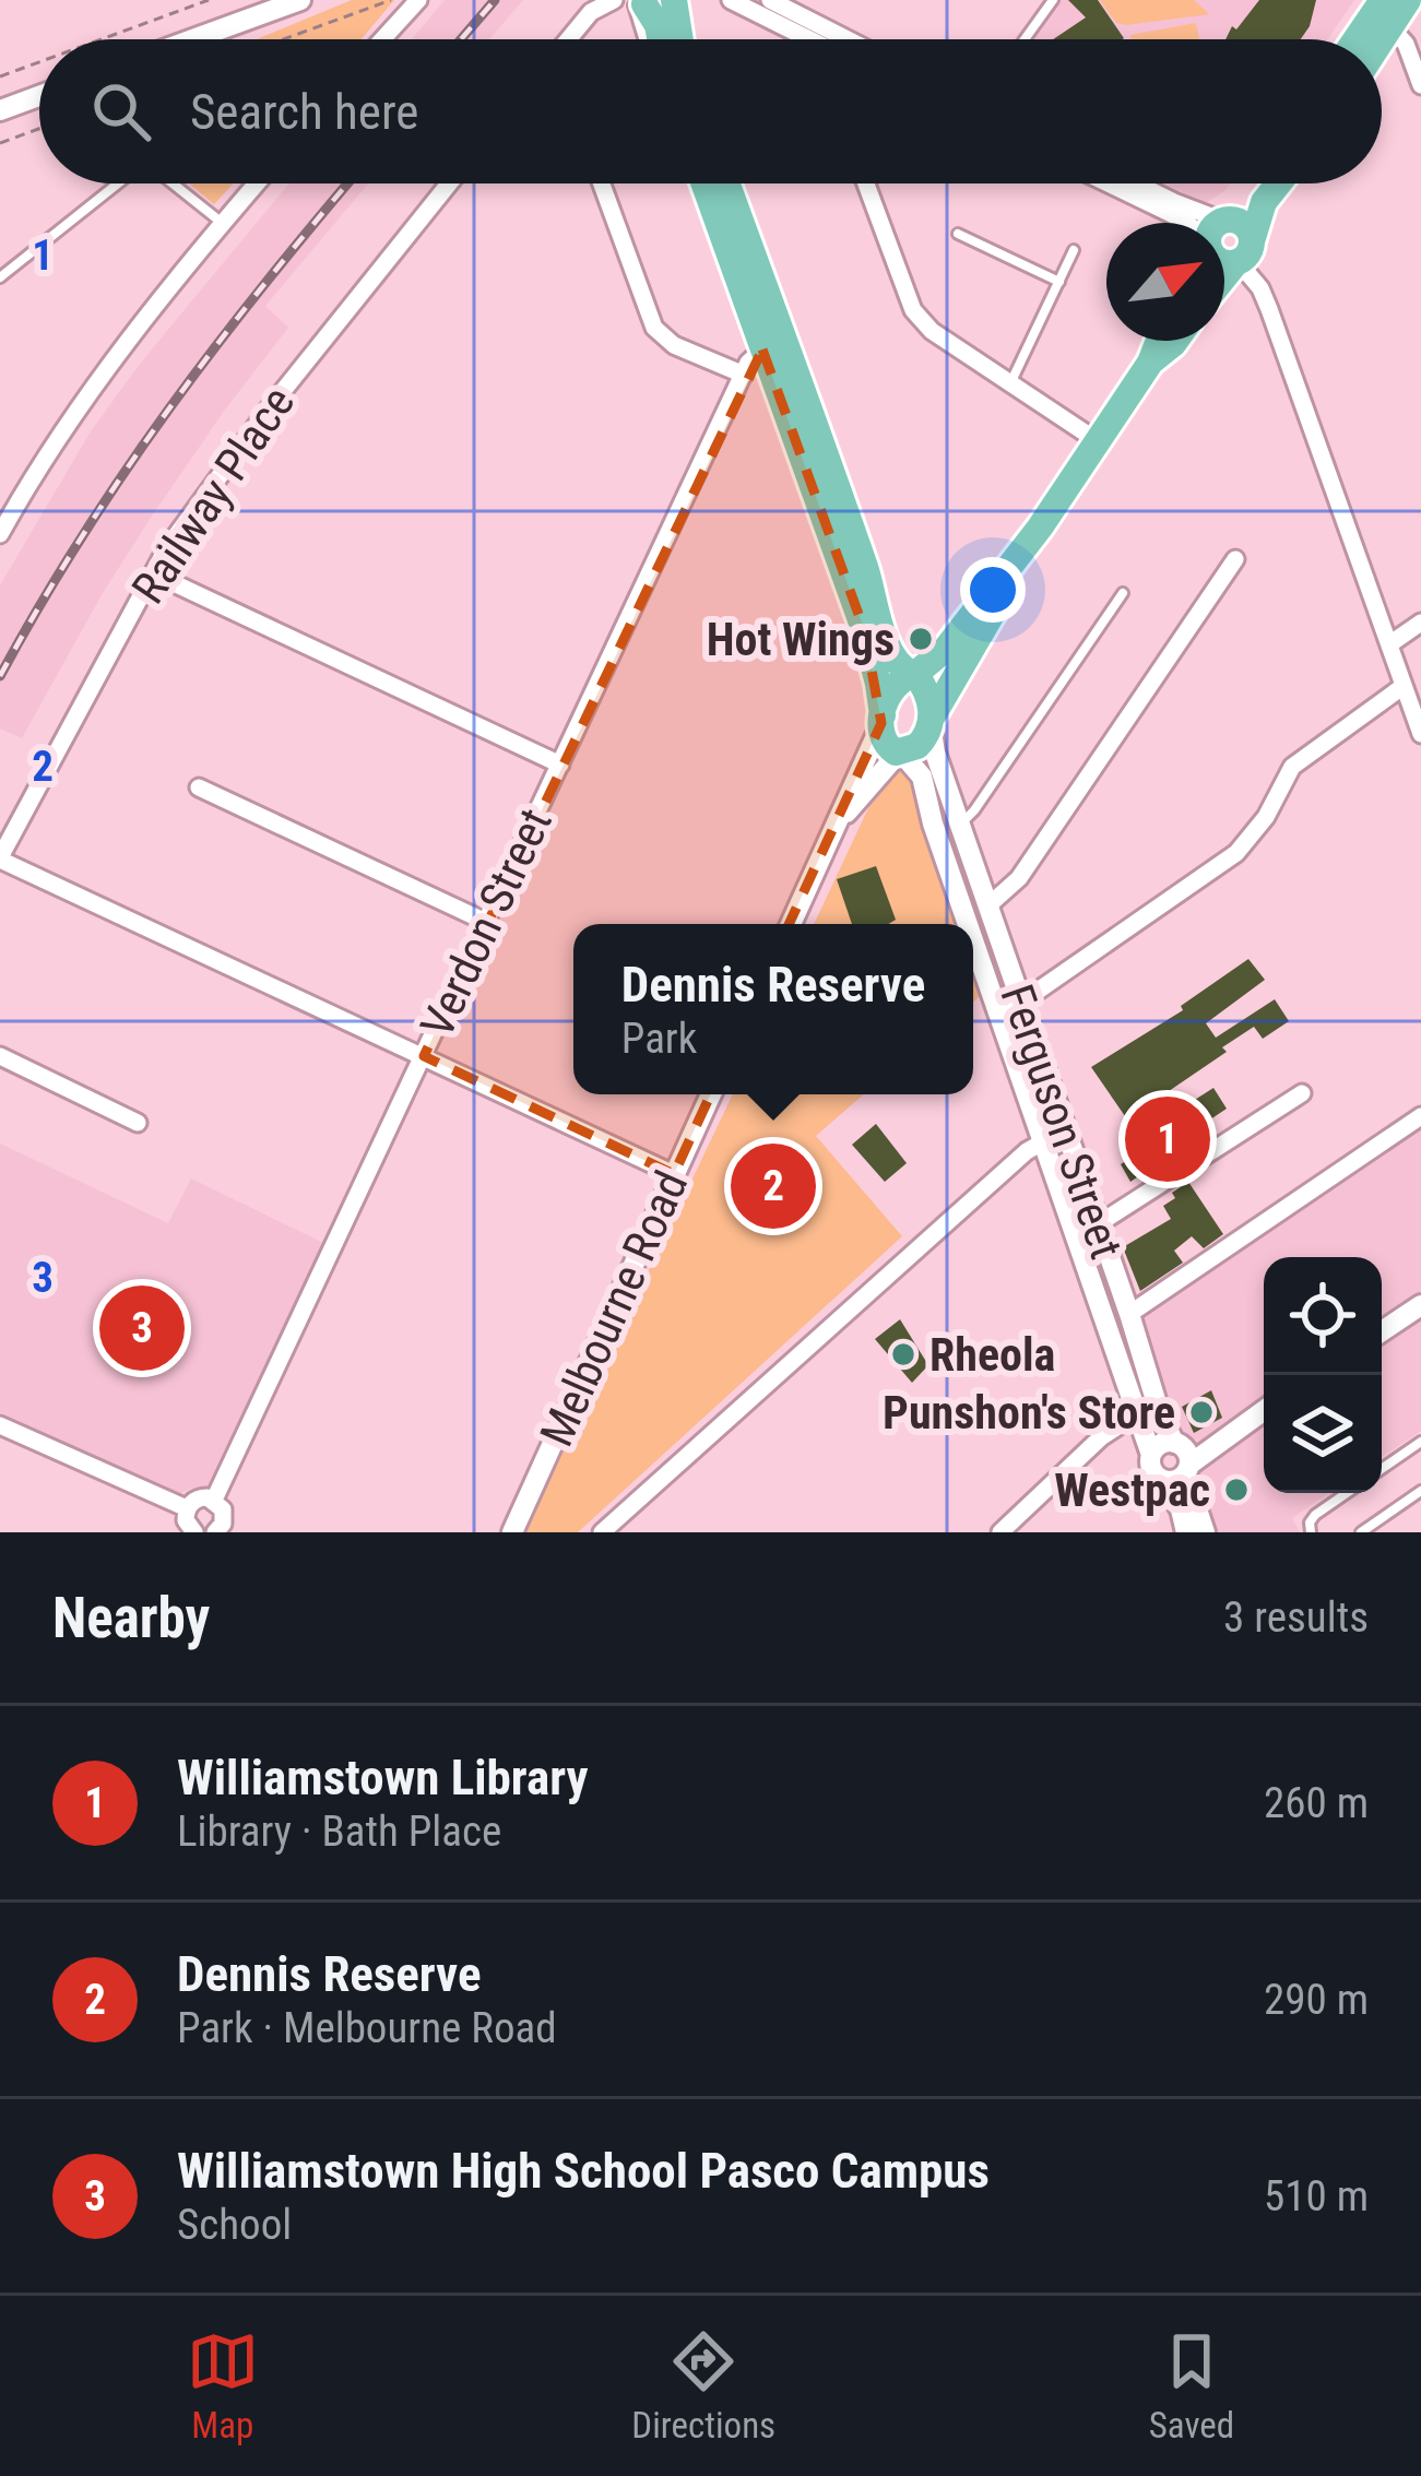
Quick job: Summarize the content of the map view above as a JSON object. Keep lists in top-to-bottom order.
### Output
{
  "streets": {
    "street": [
      "Railway Place",
      "Verdon Street",
      "Ferguson Street",
      "Melbourne Road"
    ]
  },
  "places": [
    "Hot Wings",
    "Rheola",
    "Punshon's Store",
    "Westpac"
  ],
  "north": "top right",
  "page": {
    "search": "Search here",
    "popup": ["Dennis Reserve", "Park"],
    "pins": ["1", "2", "3"],
    "heading": ["Nearby", "3 results"],
    "list": [
      {
        "mark": "1",
        "name": "Williamstown Library",
        "note": "Library · Bath Place",
        "value": "260 m"
      },
      {
        "mark": "2",
        "name": "Dennis Reserve",
        "note": "Park · Melbourne Road",
        "value": "290 m"
      },
      {
        "mark": "3",
        "name": "Williamstown High School Pasco Campus",
        "note": "School",
        "value": "510 m"
      }
    ],
    "nav": ["Map", "Directions", "Saved"]
  },
  "grid": {
    "rows": ["1", "2", "3"]
  }
}
